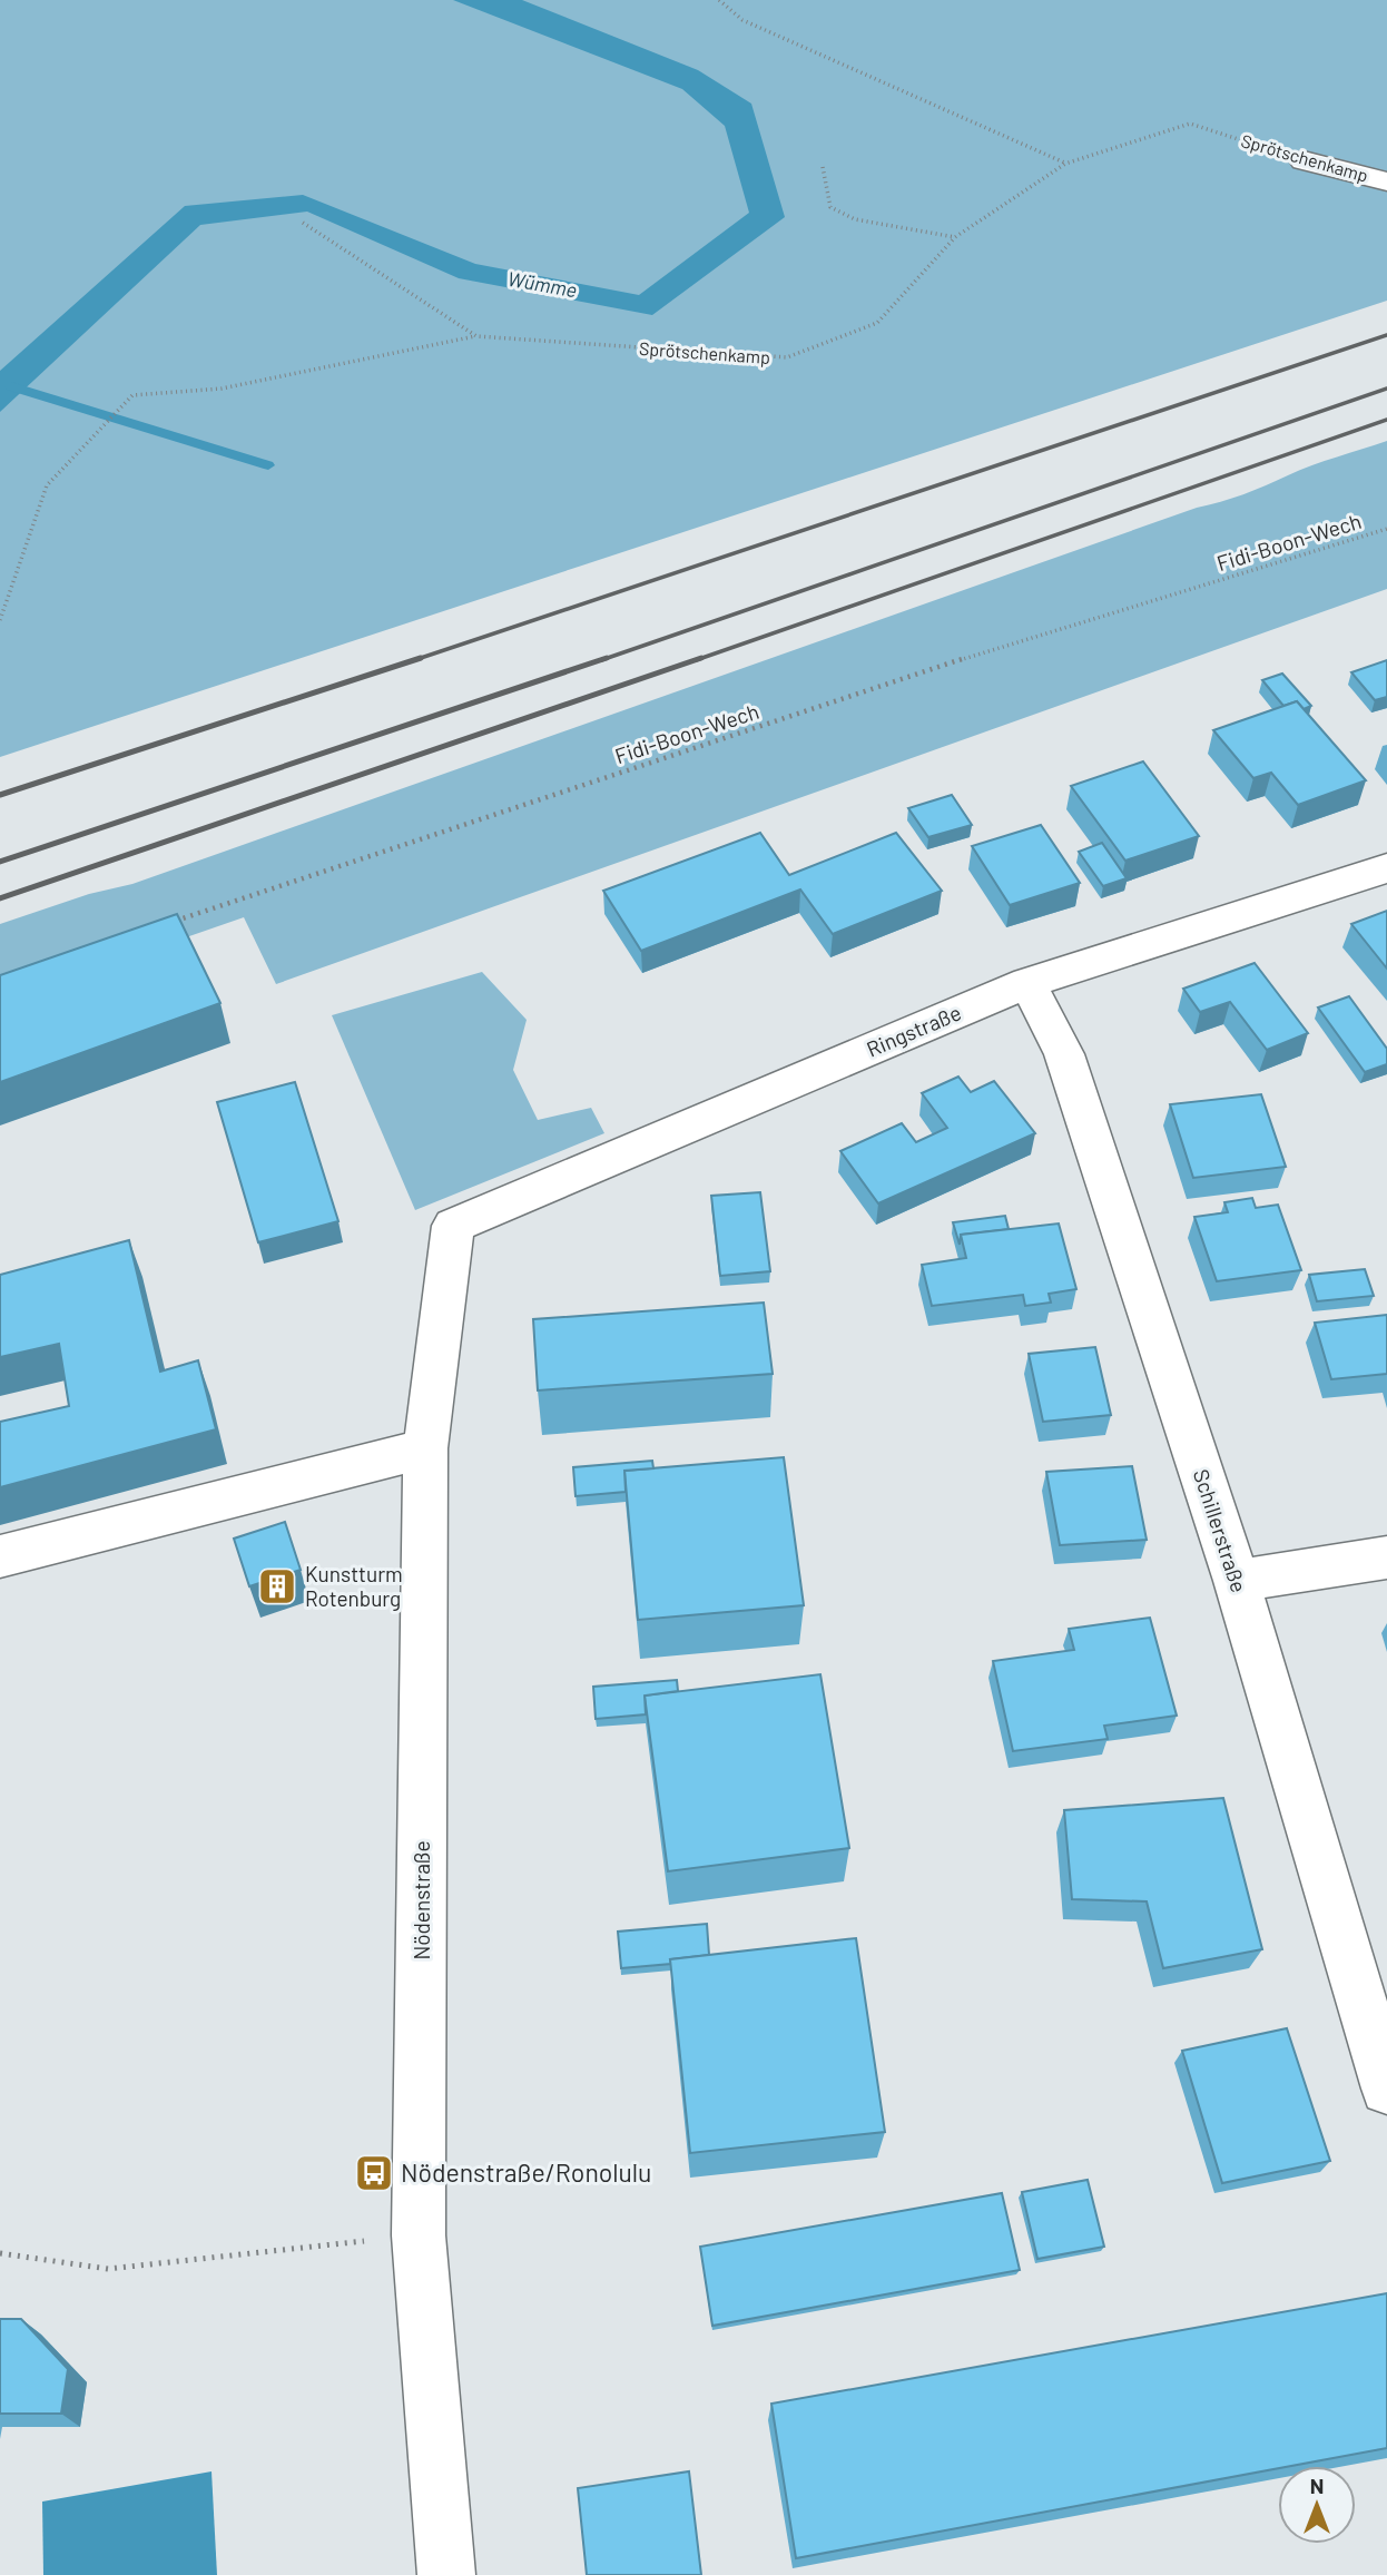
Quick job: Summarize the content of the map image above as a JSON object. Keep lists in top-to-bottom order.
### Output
{
  "streets": {
    "street": [
      "Sprötschenkamp",
      "Ringstraße",
      "Schillerstraße",
      "Nödenstraße"
    ],
    "path": ["Fidi-Boon-Wech"]
  },
  "crossings": [
    ["Ringstraße", "Schillerstraße"],
    ["Ringstraße", "Nödenstraße"]
  ],
  "water": ["Wümme"],
  "places": {
    "building": ["Kunstturm Rotenburg"],
    "bus stop": ["Nödenstraße/Ronolulu"]
  },
  "north": "top"
}
